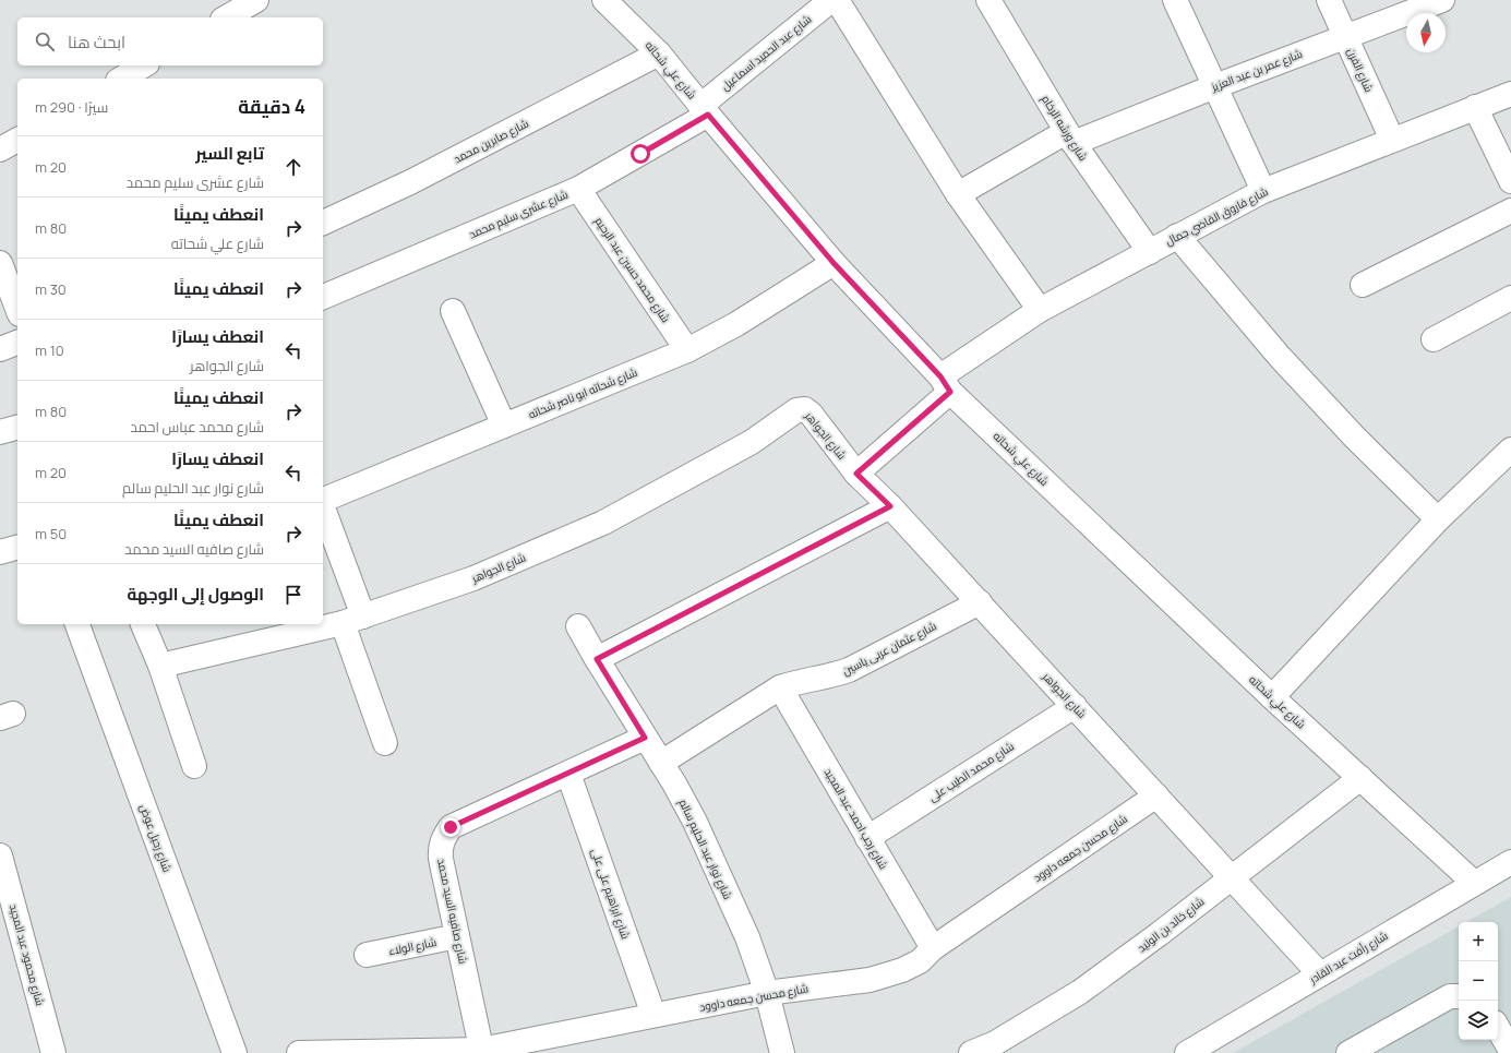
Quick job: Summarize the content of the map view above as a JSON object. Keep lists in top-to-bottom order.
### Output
{
  "streets": {
    "street": [
      "شارع عبد الحميد اسماعيل",
      "شارع علي شحاته",
      "شارع عمر بن عبد العزيز",
      "شارع الفرن",
      "شارع ورشه الرخام",
      "شارع صابرين محمد",
      "شارع عشرى سليم محمد",
      "شارع فاروق القاضي جمال",
      "شارع محمد حسين عبد الرحيم",
      "شارع شحاته ابو ناصر شحاته",
      "شارع الجواهر",
      "شارع عثمان عربى ياسين",
      "شارع محمد الطيب على",
      "شارع رجب احمد عبد المجيد",
      "شارع رحيل عوض",
      "شارع محسن جمعه داوود",
      "شارع نوار عبد الحليم سالم",
      "شارع ابراهيم على على",
      "شارع صافيه السيد محمد",
      "شارع خالد بن الوليد",
      "شارع الولاء",
      "شارع محمود عبد المجيد",
      "شارع رأفت عبد القادر"
    ]
  },
  "crossings": [
    ["شارع عبد الحميد اسماعيل", "شارع علي شحاته"],
    ["شارع عبد الحميد اسماعيل", "شارع عشرى سليم محمد"],
    ["شارع علي شحاته", "شارع صابرين محمد"],
    ["شارع علي شحاته", "شارع عشرى سليم محمد"],
    ["شارع علي شحاته", "شارع فاروق القاضي جمال"],
    ["شارع علي شحاته", "شارع شحاته ابو ناصر شحاته"],
    ["شارع علي شحاته", "شارع خالد بن الوليد"],
    ["شارع علي شحاته", "شارع رأفت عبد القادر"],
    ["شارع عمر بن عبد العزيز", "شارع الفرن"],
    ["شارع عمر بن عبد العزيز", "شارع ورشه الرخام"],
    ["شارع الفرن", "شارع فاروق القاضي جمال"],
    ["شارع ورشه الرخام", "شارع فاروق القاضي جمال"],
    ["شارع عشرى سليم محمد", "شارع محمد حسين عبد الرحيم"],
    ["شارع فاروق القاضي جمال", "شارع الجواهر"],
    ["شارع محمد حسين عبد الرحيم", "شارع شحاته ابو ناصر شحاته"],
    ["شارع الجواهر", "شارع عثمان عربى ياسين"],
    ["شارع الجواهر", "شارع محمد الطيب على"],
    ["شارع الجواهر", "شارع محسن جمعه داوود"],
    ["شارع الجواهر", "شارع خالد بن الوليد"],
    ["شارع الجواهر", "شارع رأفت عبد القادر"],
    ["شارع عثمان عربى ياسين", "شارع رجب احمد عبد المجيد"],
    ["شارع عثمان عربى ياسين", "شارع نوار عبد الحليم سالم"],
    ["شارع محمد الطيب على", "شارع رجب احمد عبد المجيد"],
    ["شارع رجب احمد عبد المجيد", "شارع محسن جمعه داوود"],
    ["شارع محسن جمعه داوود", "شارع نوار عبد الحليم سالم"],
    ["شارع محسن جمعه داوود", "شارع ابراهيم على على"],
    ["شارع محسن جمعه داوود", "شارع صافيه السيد محمد"],
    ["شارع نوار عبد الحليم سالم", "شارع صافيه السيد محمد"],
    ["شارع ابراهيم على على", "شارع صافيه السيد محمد"],
    ["شارع صافيه السيد محمد", "شارع الولاء"]
  ],
  "north": "bottom",
  "page": {
    "search": "ابحث هنا",
    "heading": ["4 دقيقة", "سيرًا · 290 m"],
    "list": [
      ["تابع السير", "شارع عشرى سليم محمد", "20 m"],
      ["انعطف يمينًا", "شارع علي شحاته", "80 m"],
      ["انعطف يمينًا", "30 m"],
      ["انعطف يسارًا", "شارع الجواهر", "10 m"],
      ["انعطف يمينًا", "شارع محمد عباس احمد", "80 m"],
      ["انعطف يسارًا", "شارع نوار عبد الحليم سالم", "20 m"],
      ["انعطف يمينًا", "شارع صافيه السيد محمد", "50 m"],
      "الوصول إلى الوجهة"
    ],
    "map_buttons": ["+", "−"]
  }
}
